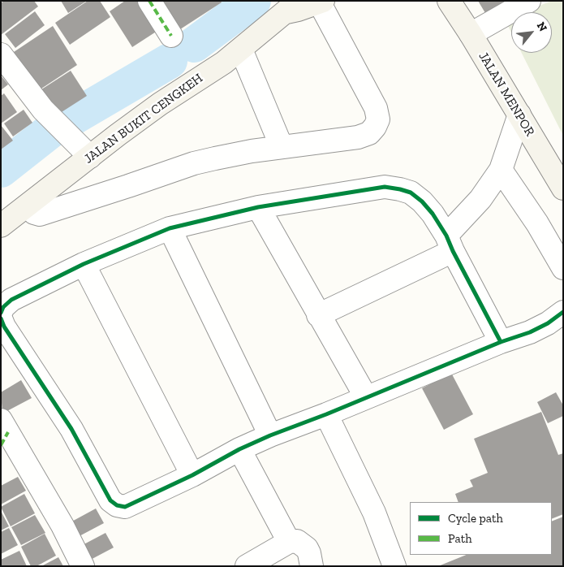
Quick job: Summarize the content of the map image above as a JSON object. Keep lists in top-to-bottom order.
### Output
{
  "streets": {
    "street": ["JALAN MENPOR", "JALAN BUKIT CENGKEH"]
  },
  "legend": ["Cycle path", "Path"],
  "north": "top right"
}
